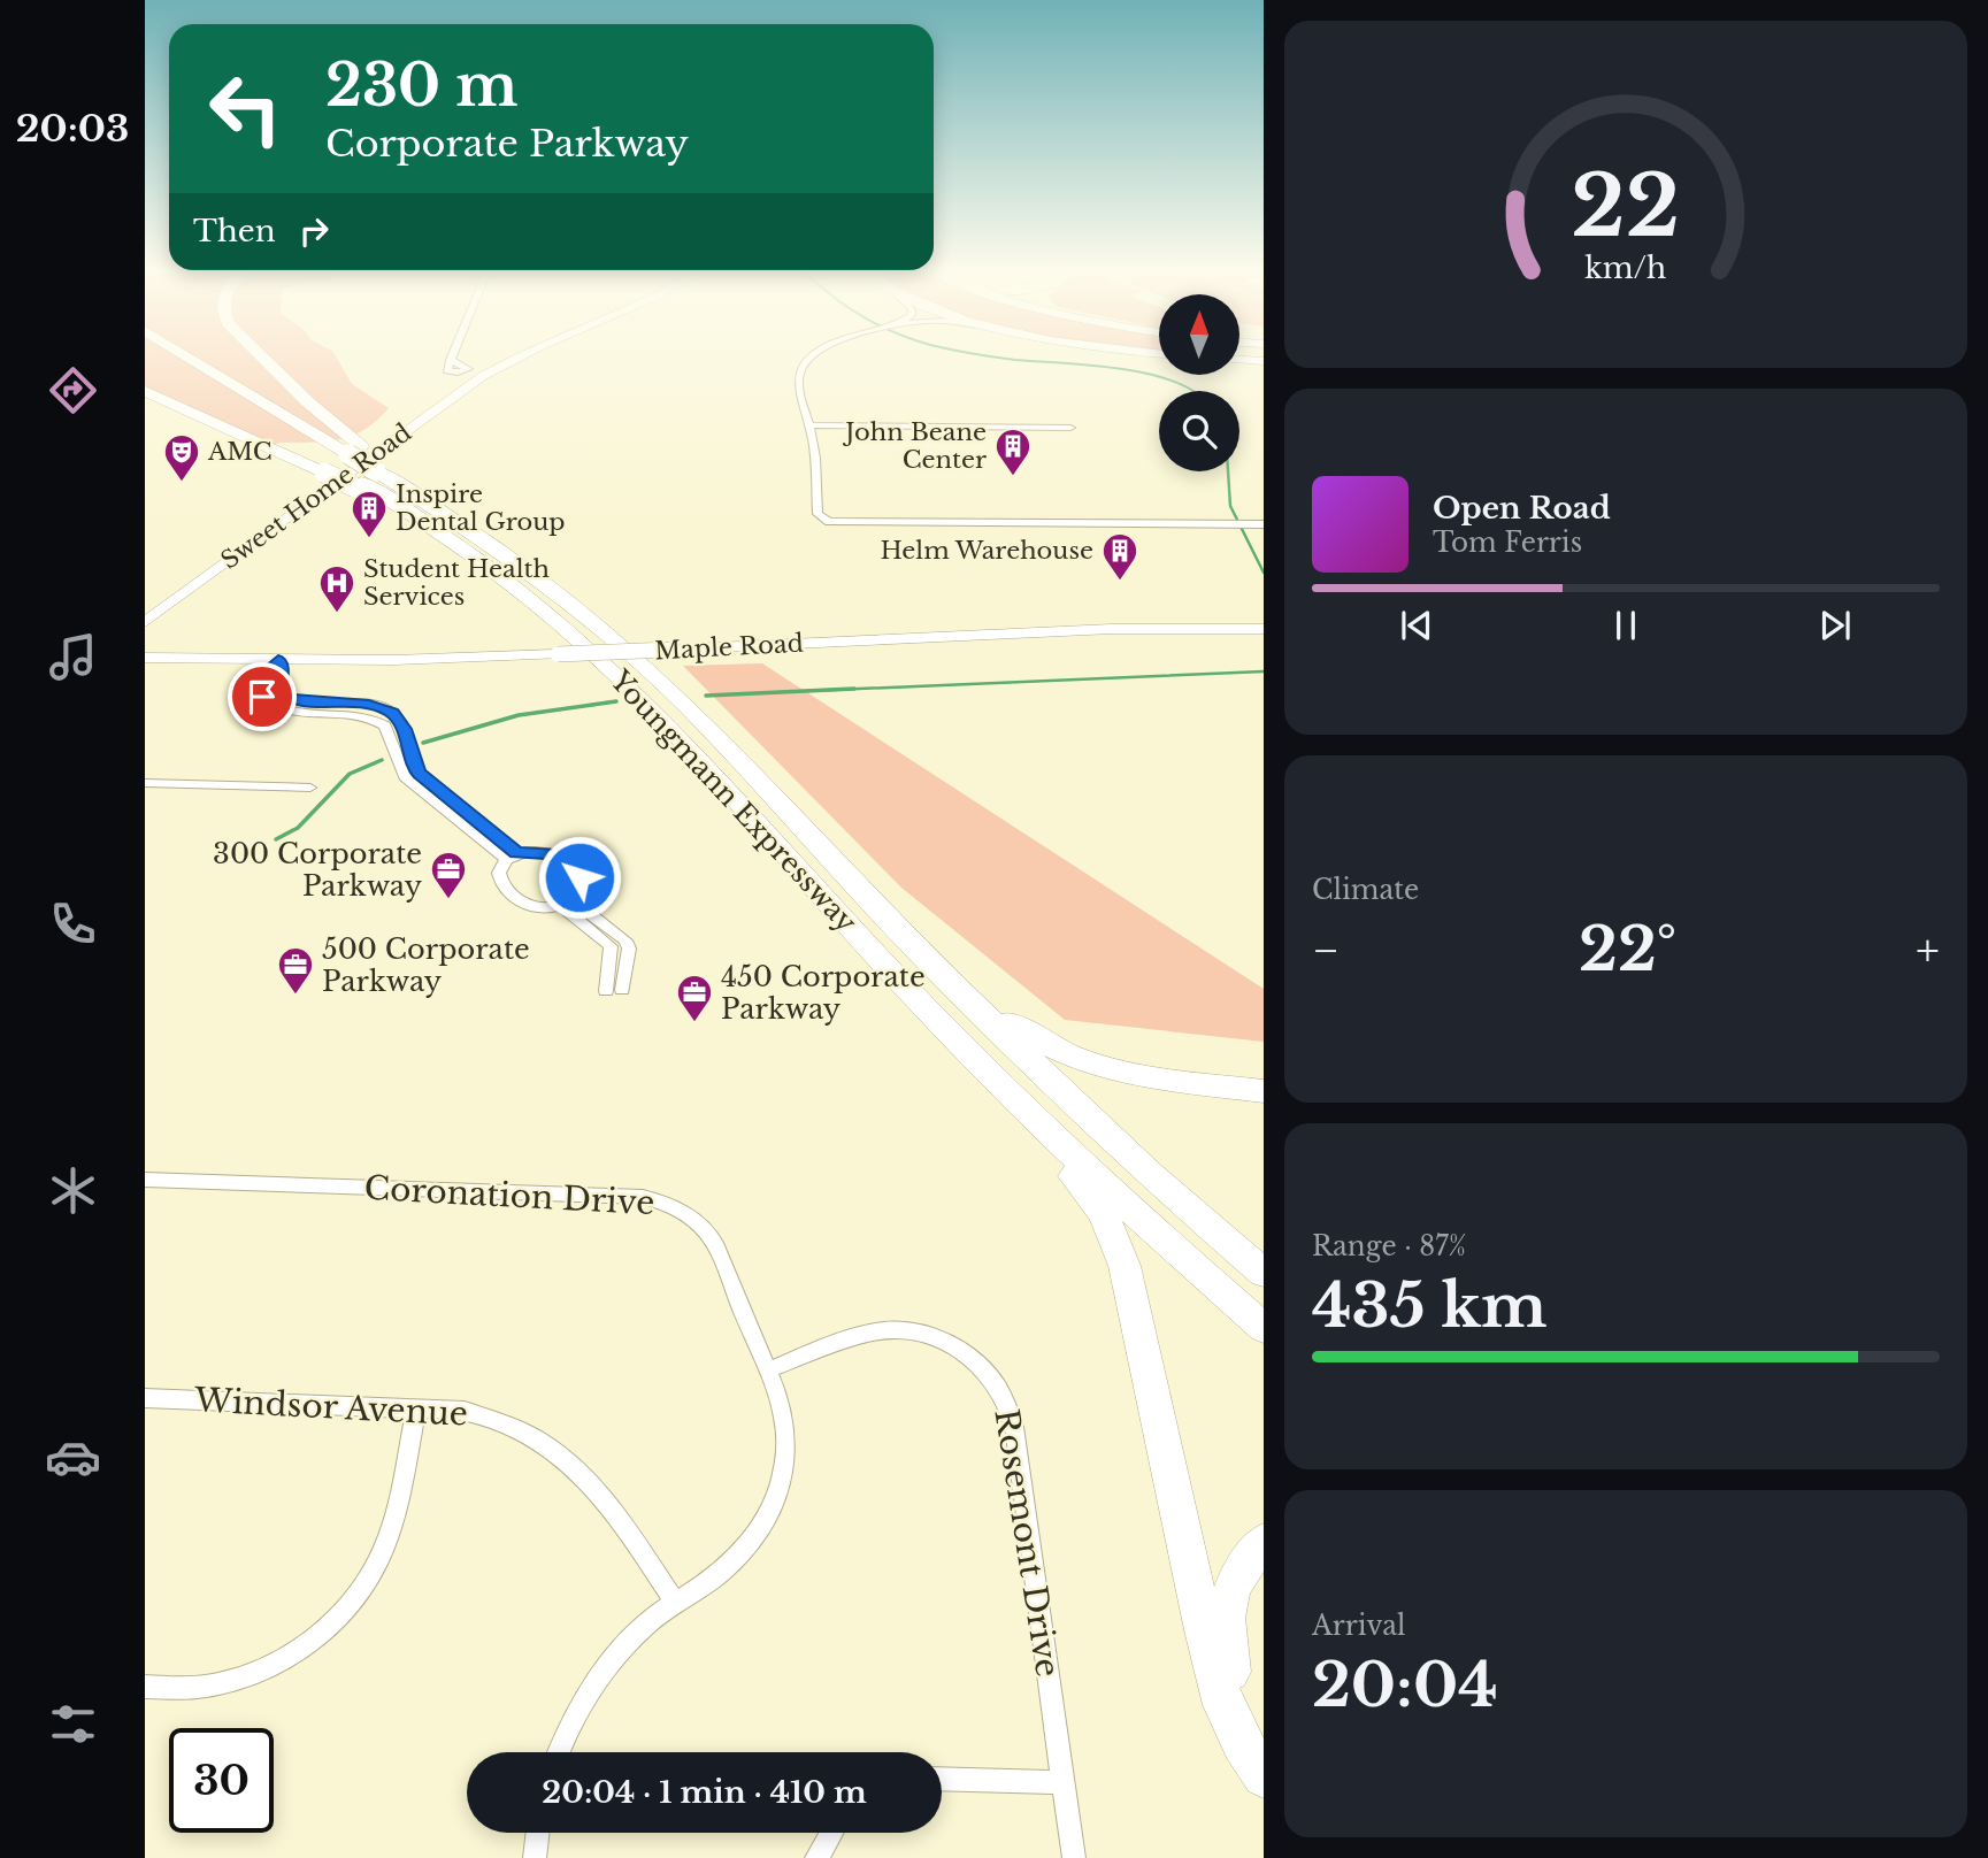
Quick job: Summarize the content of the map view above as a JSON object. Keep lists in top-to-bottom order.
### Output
{
  "streets": {
    "highway": ["Youngmann Expressway"],
    "main road": ["Sweet Home Road", "Maple Road"],
    "street": ["Coronation Drive", "Windsor Avenue", "Rosemont Drive"]
  },
  "crossings": [
    ["Coronation Drive", "Windsor Avenue"],
    ["Coronation Drive", "Rosemont Drive"]
  ],
  "places": {
    "building": ["John Beane Center", "Inspire Dental Group", "Helm Warehouse"],
    "theatre": ["AMC"],
    "hospital": ["Student Health Services"],
    "office": ["300 Corporate Parkway", "500 Corporate Parkway", "450 Corporate Parkway"]
  },
  "north": "top",
  "page": {
    "tabs": "20:03",
    "turn": ["230 m", "Corporate Parkway"],
    "then": "Then",
    "song": ["Open Road", "Tom Ferris"],
    "tile": [
      "Climate",
      ["Range · 87%", "435 km"],
      ["Arrival", "20:04"]
    ],
    "heat": ["−", "22°", "+"],
    "limit": "30",
    "trip": "20:04 · 1 min · 410 m",
    "gauge": ["22", "km/h"]
  }
}
